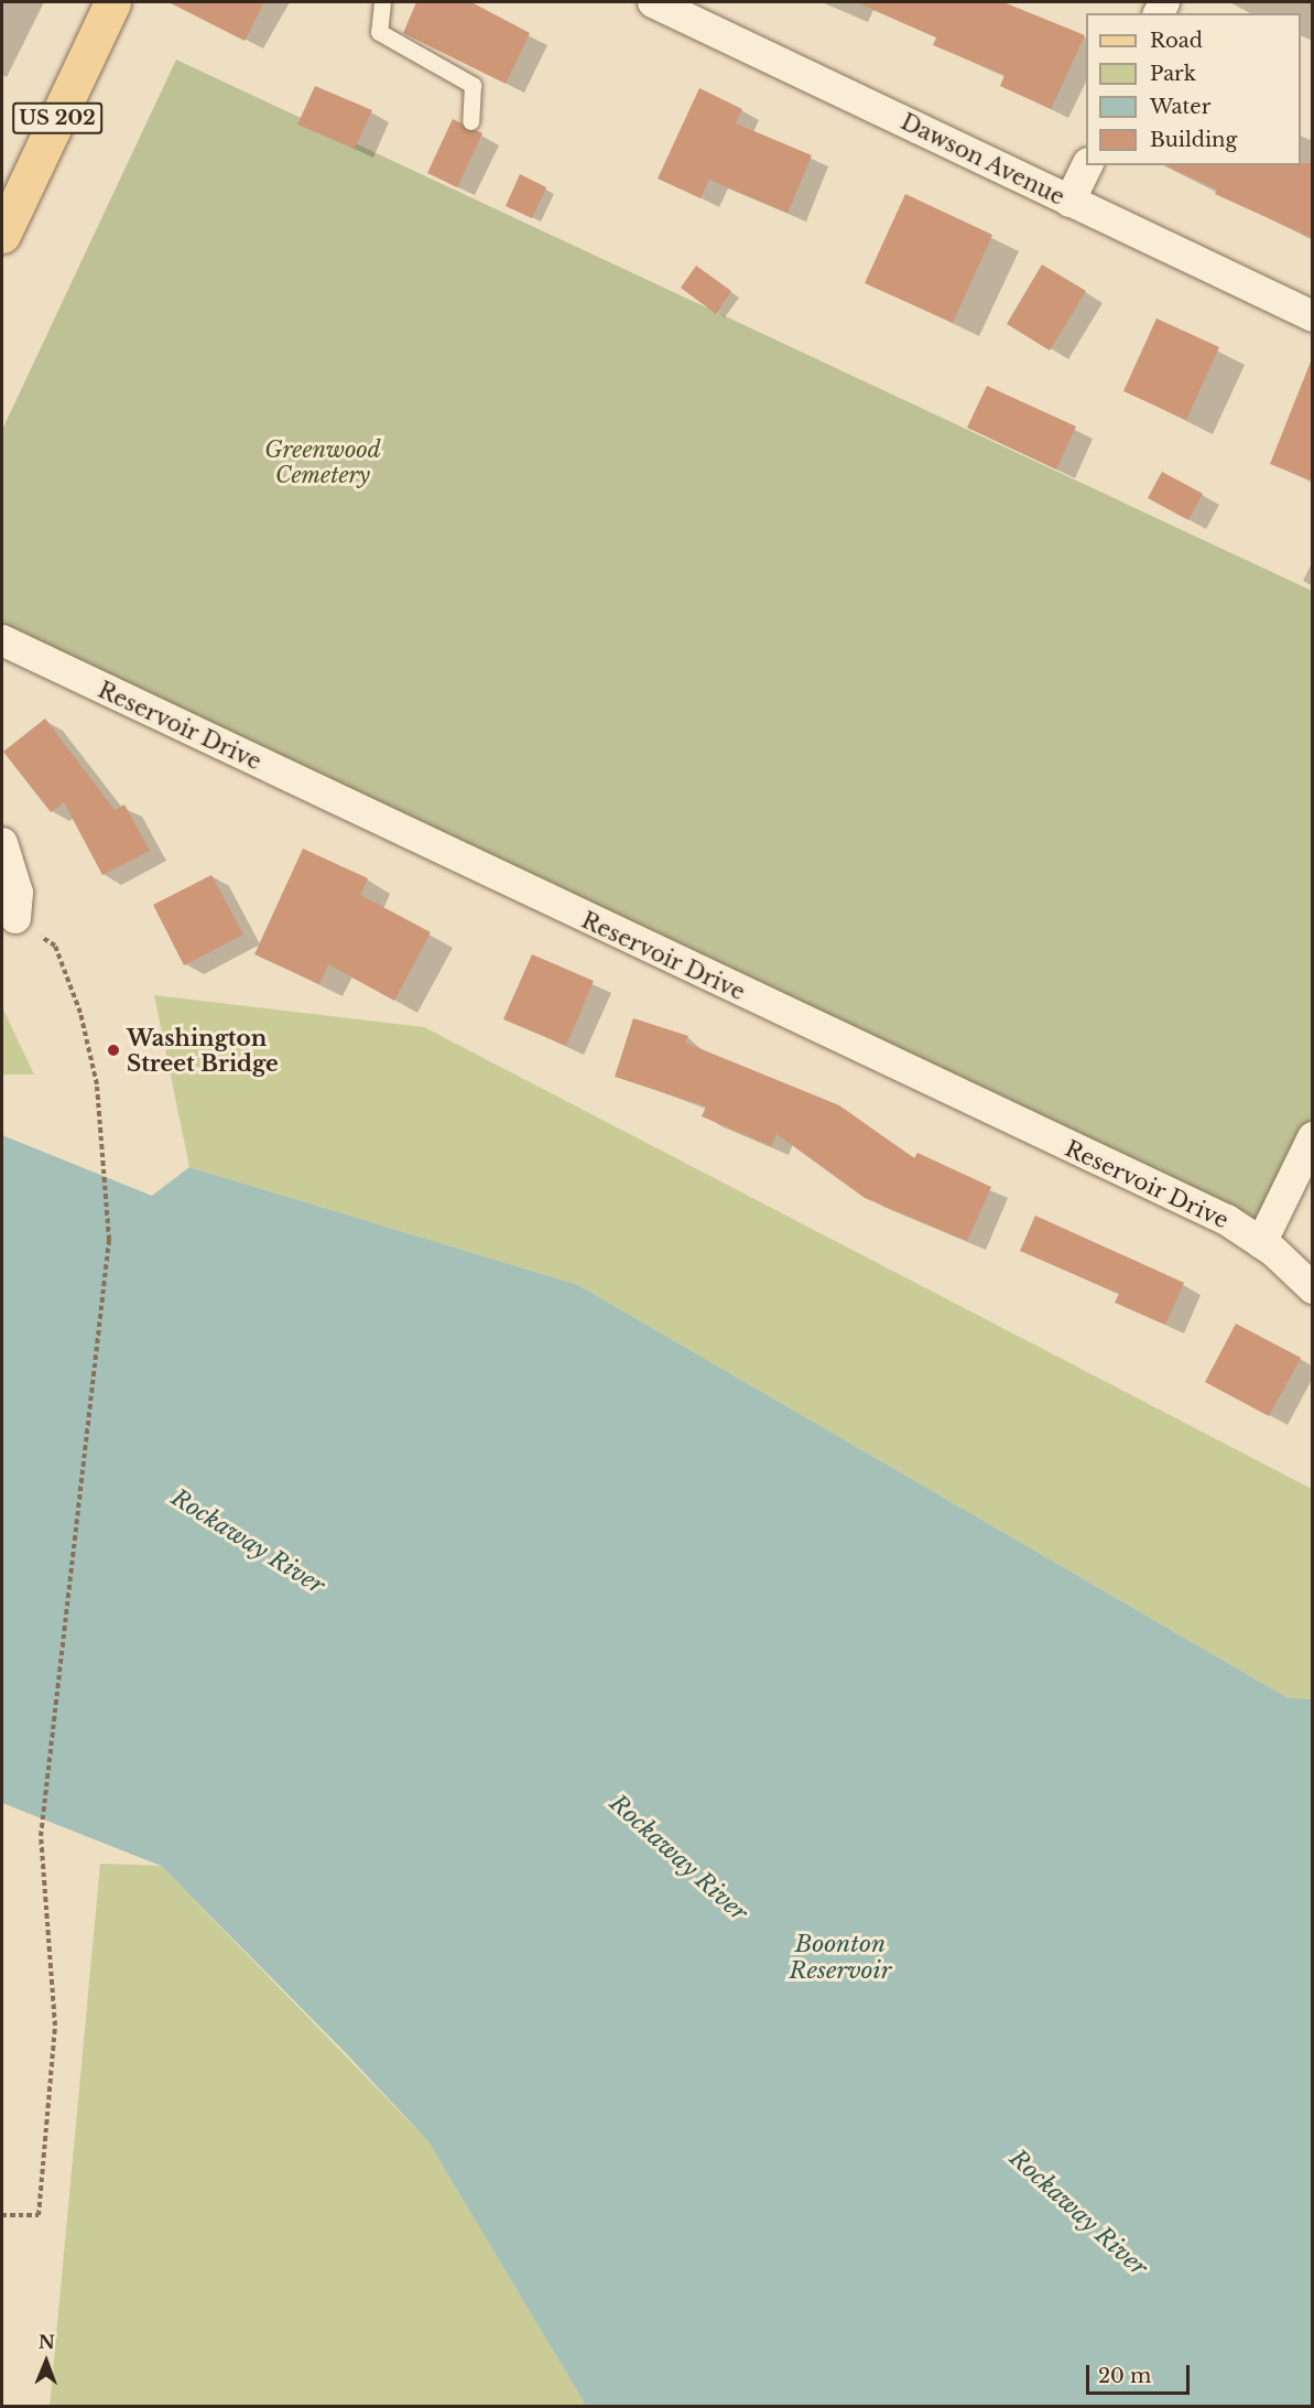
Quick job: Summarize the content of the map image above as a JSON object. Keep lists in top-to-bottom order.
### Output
{
  "streets": {
    "main road": ["US 202"],
    "street": ["Dawson Avenue", "Reservoir Drive"]
  },
  "water": ["Rockaway River", "Boonton Reservoir"],
  "parks": ["Greenwood Cemetery"],
  "places": ["Washington Street Bridge"],
  "legend": [
    "Road",
    "Park",
    "Water",
    "Building"
  ],
  "scale_bar": "20 m",
  "north": "top"
}
